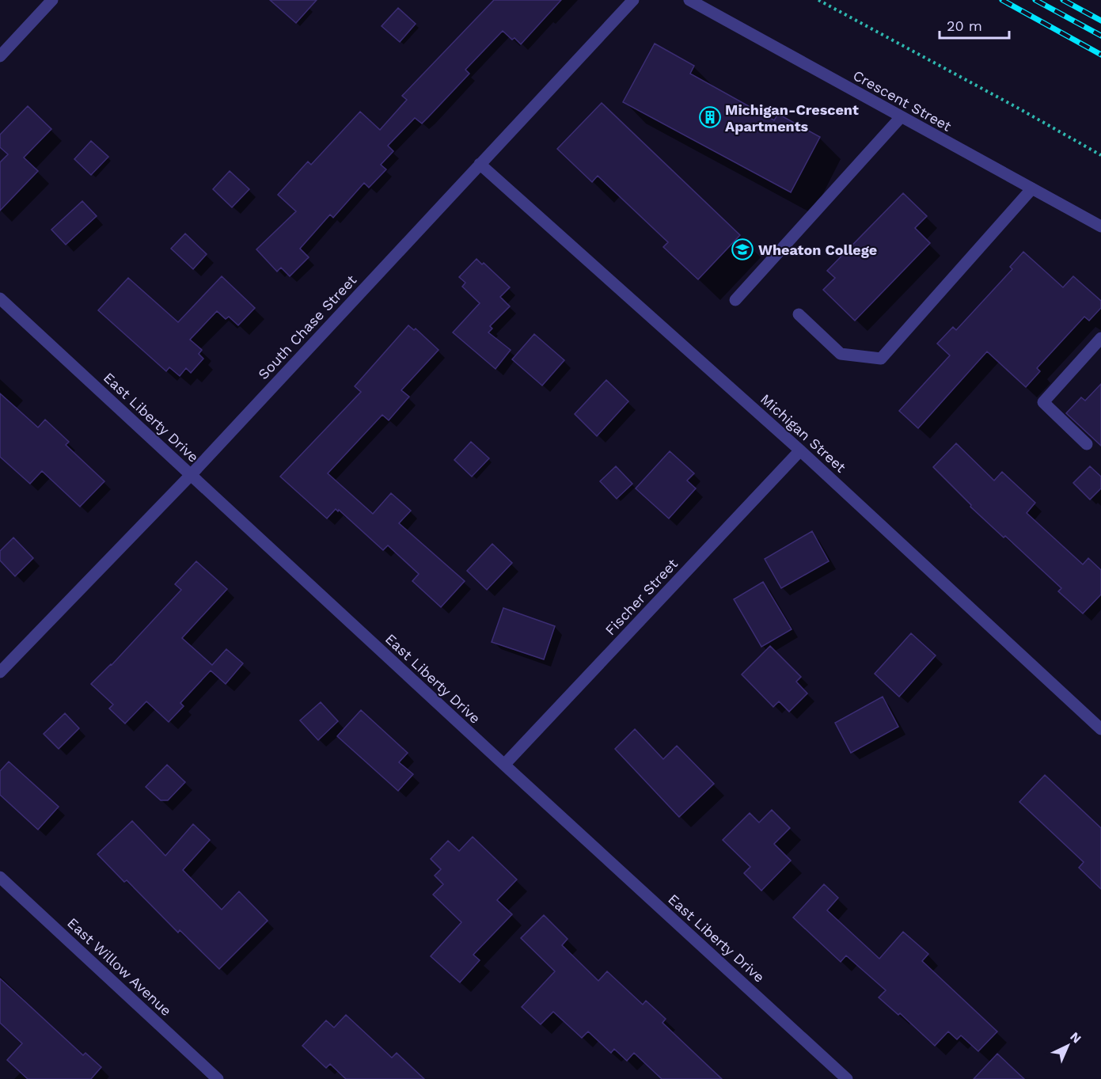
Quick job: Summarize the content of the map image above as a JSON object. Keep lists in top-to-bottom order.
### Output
{
  "streets": {
    "street": [
      "Crescent Street",
      "South Chase Street",
      "East Liberty Drive",
      "Michigan Street",
      "Fischer Street",
      "East Willow Avenue"
    ]
  },
  "crossings": [
    ["South Chase Street", "East Liberty Drive"],
    ["South Chase Street", "Michigan Street"],
    ["East Liberty Drive", "Fischer Street"],
    ["Michigan Street", "Fischer Street"]
  ],
  "places": {
    "building": ["Michigan-Crescent Apartments"],
    "school or university": ["Wheaton College"]
  },
  "scale_bar": "20 m",
  "north": "top right"
}
